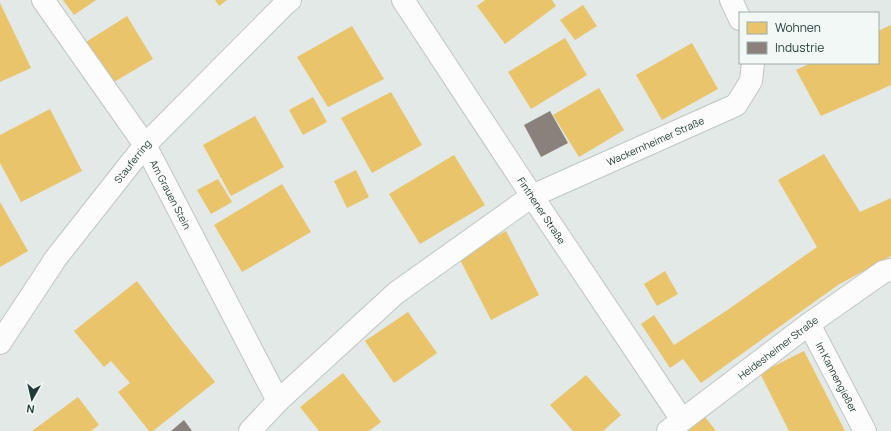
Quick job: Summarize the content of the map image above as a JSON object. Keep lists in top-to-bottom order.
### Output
{
  "streets": {
    "street": [
      "Wackernheimer Straße",
      "Stauferring",
      "Am Grauen Stein",
      "Finthener Straße",
      "Heidesheimer Straße",
      "Im Kannengießer"
    ]
  },
  "crossings": [
    ["Wackernheimer Straße", "Finthener Straße"],
    ["Stauferring", "Am Grauen Stein"],
    ["Finthener Straße", "Heidesheimer Straße"],
    ["Heidesheimer Straße", "Im Kannengießer"]
  ],
  "legend": ["Wohnen", "Industrie"],
  "north": "bottom"
}
